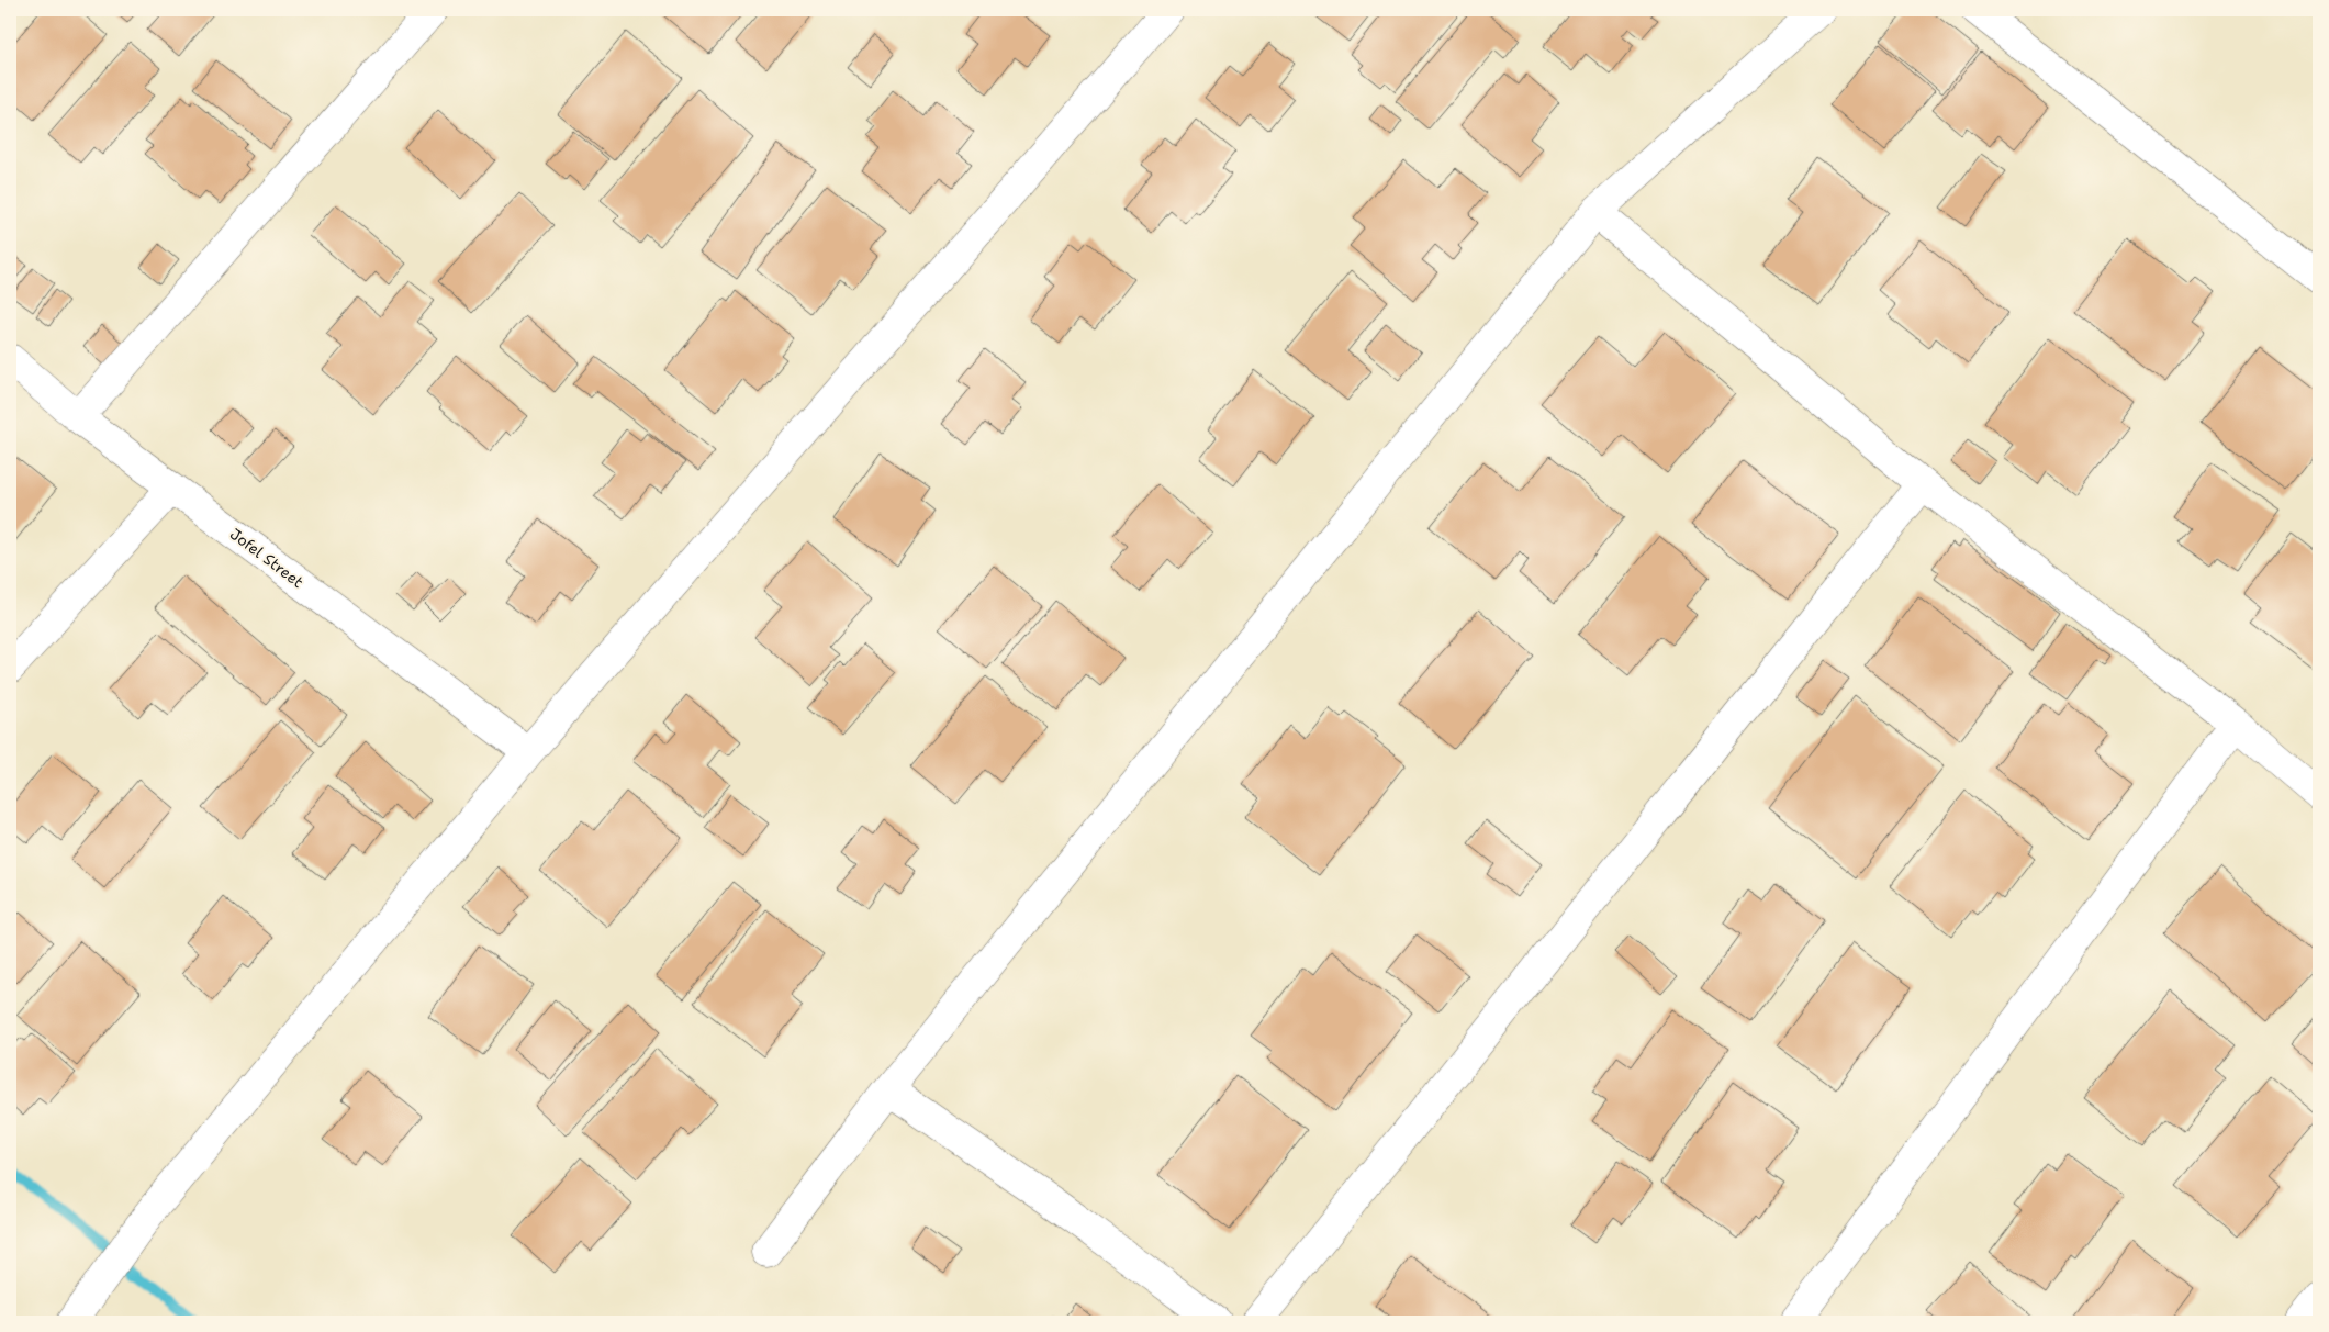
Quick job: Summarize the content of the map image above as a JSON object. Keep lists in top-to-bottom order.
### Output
{
  "streets": {
    "street": ["Jofel Street"]
  }
}
